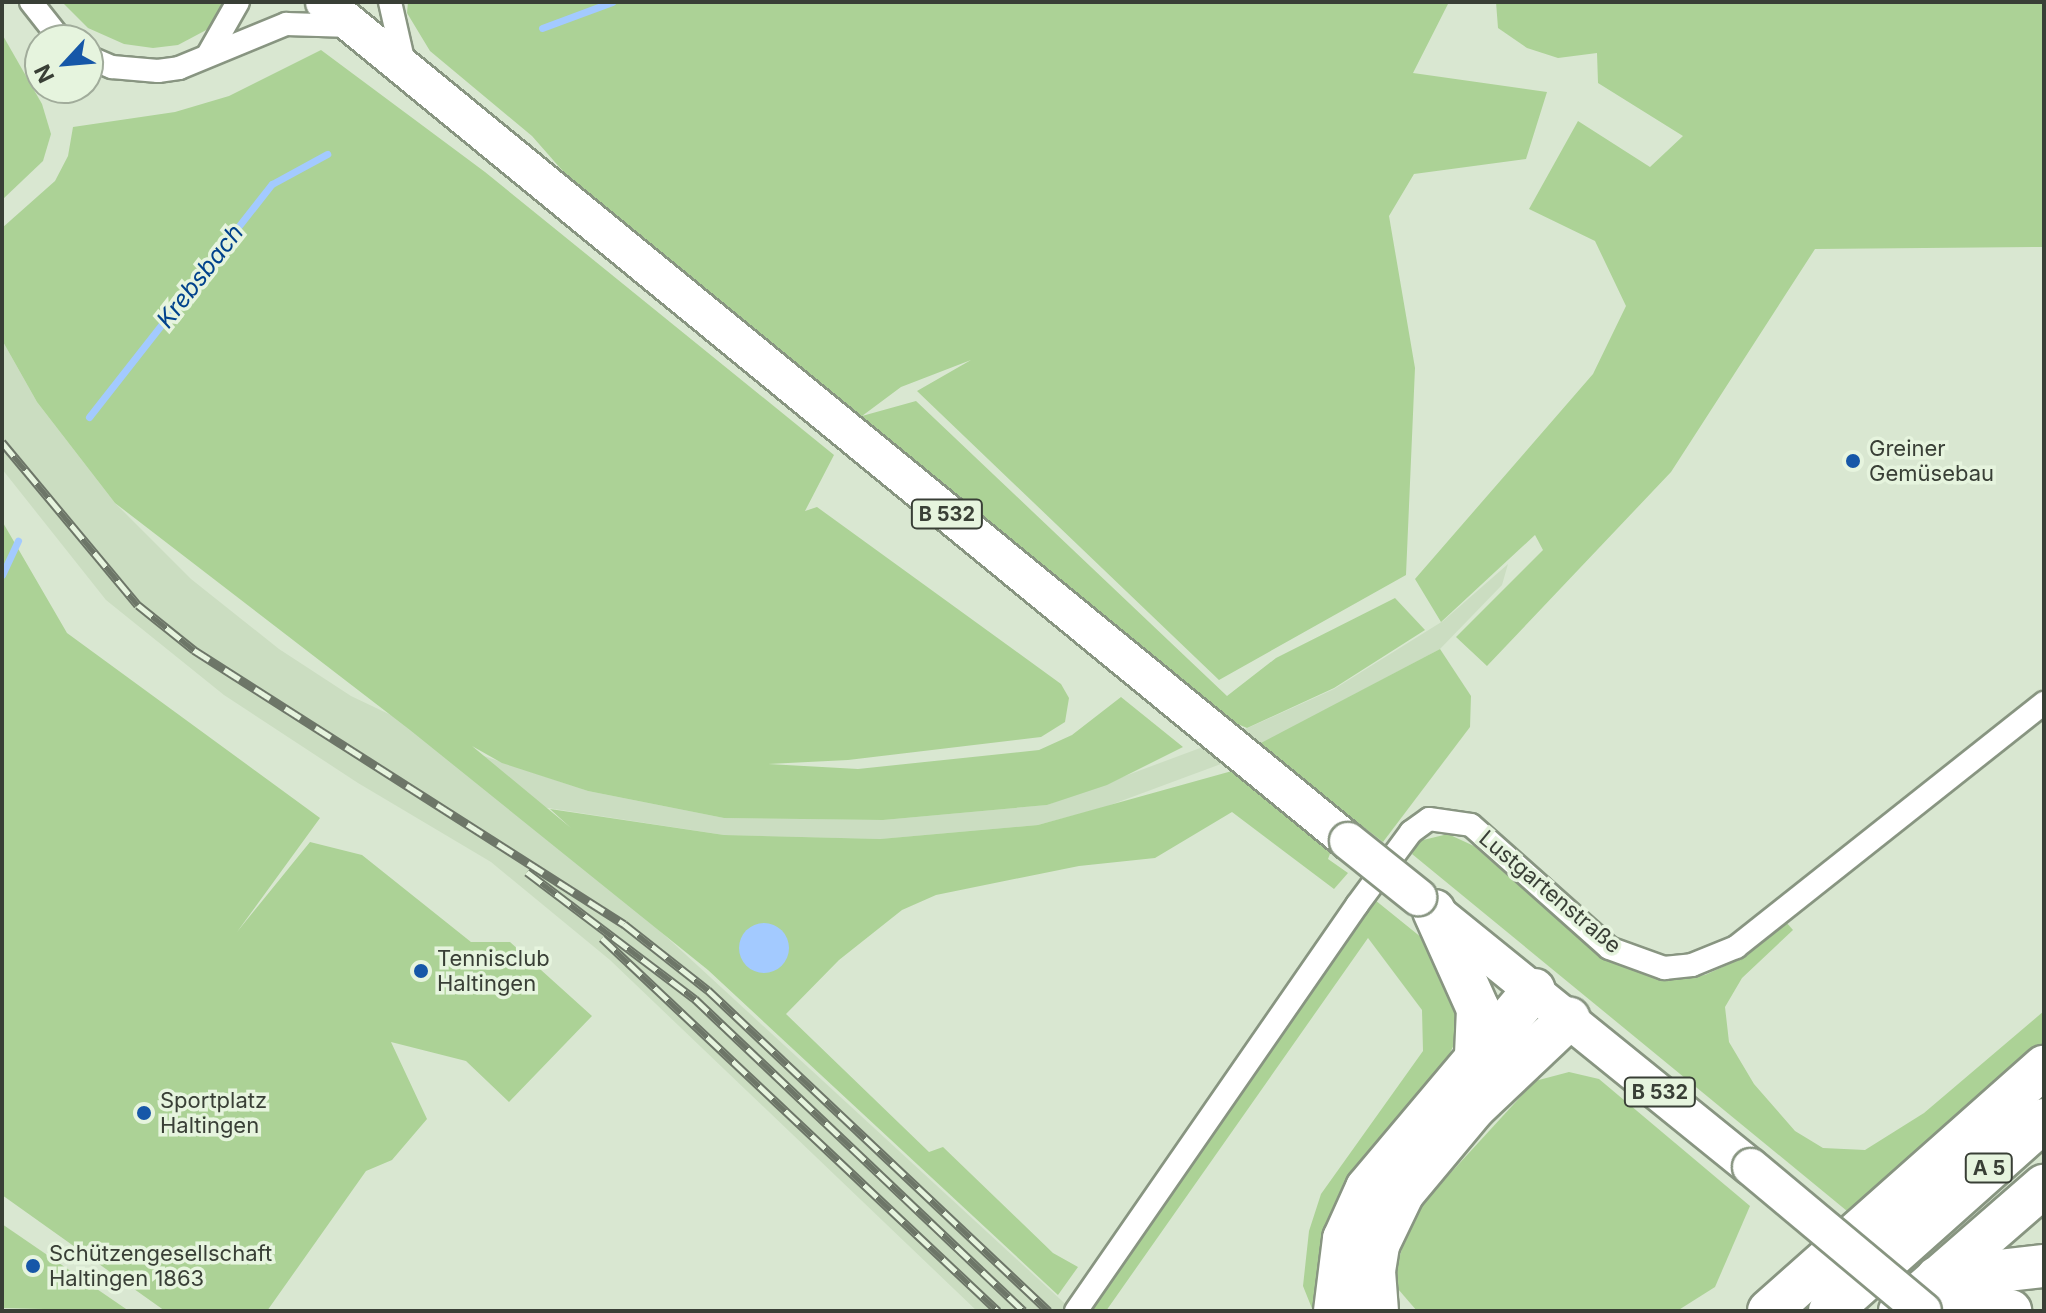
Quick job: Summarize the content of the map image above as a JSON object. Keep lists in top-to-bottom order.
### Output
{
  "streets": {
    "highway": ["A 5"],
    "main road": ["B 532"],
    "street": ["Lustgartenstraße"]
  },
  "crossings": [
    ["B 532", "A 5"]
  ],
  "water": ["Krebsbach"],
  "places": [
    "Greiner Gemüsebau",
    "Tennisclub Haltingen",
    "Sportplatz Haltingen",
    "Schützengesellschaft Haltingen 1863"
  ],
  "north": "bottom left"
}
